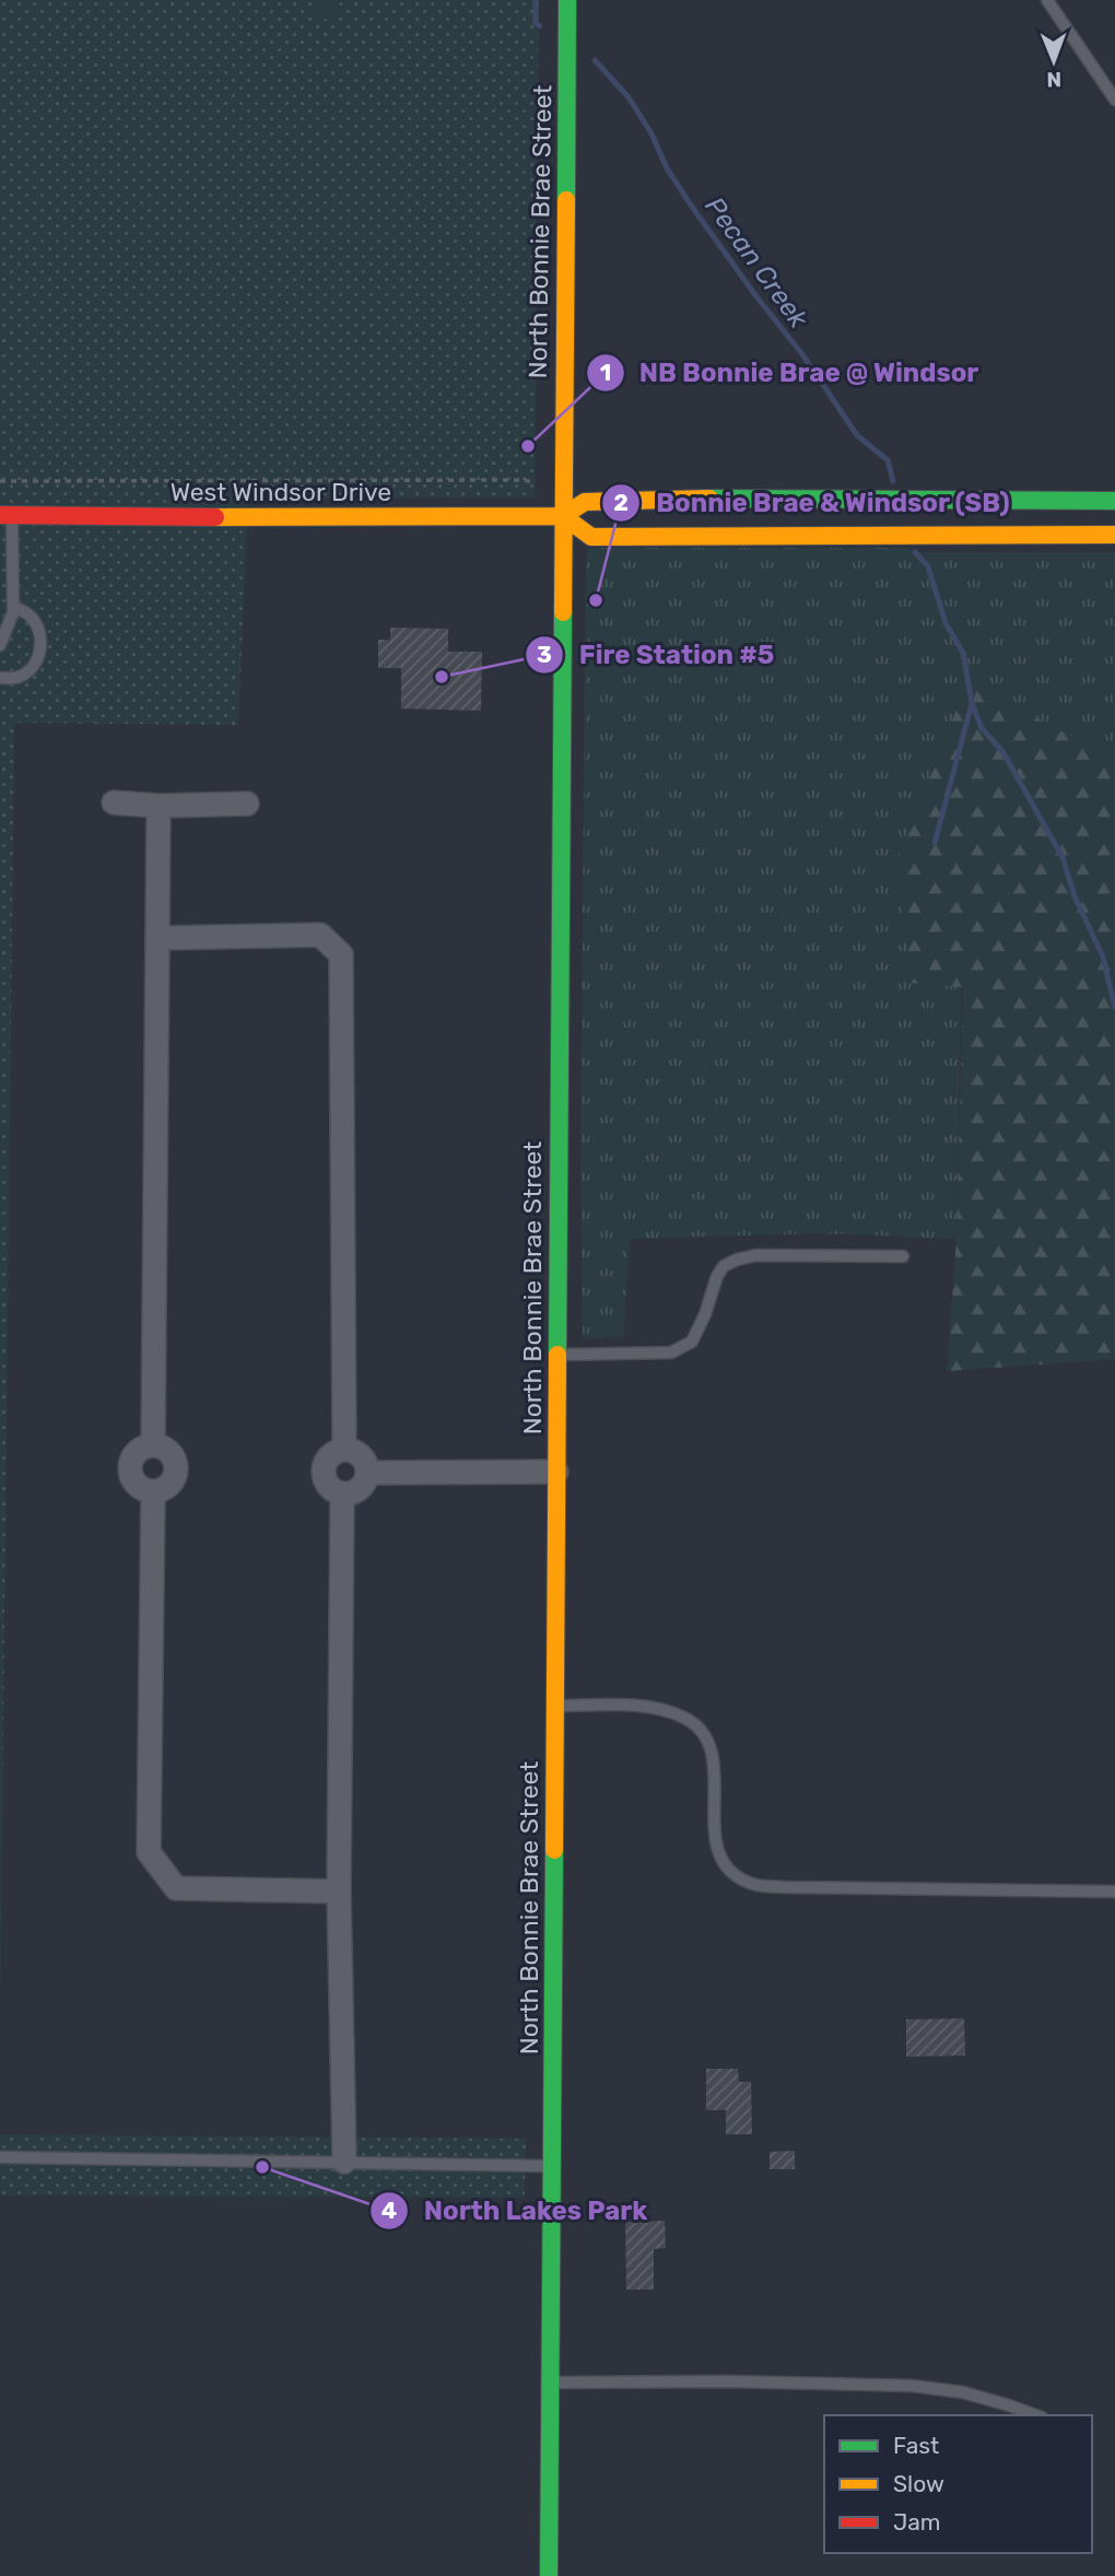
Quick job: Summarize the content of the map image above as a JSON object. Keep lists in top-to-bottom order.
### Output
{
  "streets": {
    "main road": ["North Bonnie Brae Street", "West Windsor Drive"]
  },
  "crossings": [
    ["North Bonnie Brae Street", "West Windsor Drive"]
  ],
  "water": ["Pecan Creek"],
  "places": [
    "NB Bonnie Brae @ Windsor",
    "Bonnie Brae & Windsor (SB)",
    "Fire Station #5",
    "North Lakes Park"
  ],
  "legend": ["Fast", "Slow", "Jam"],
  "north": "bottom"
}
